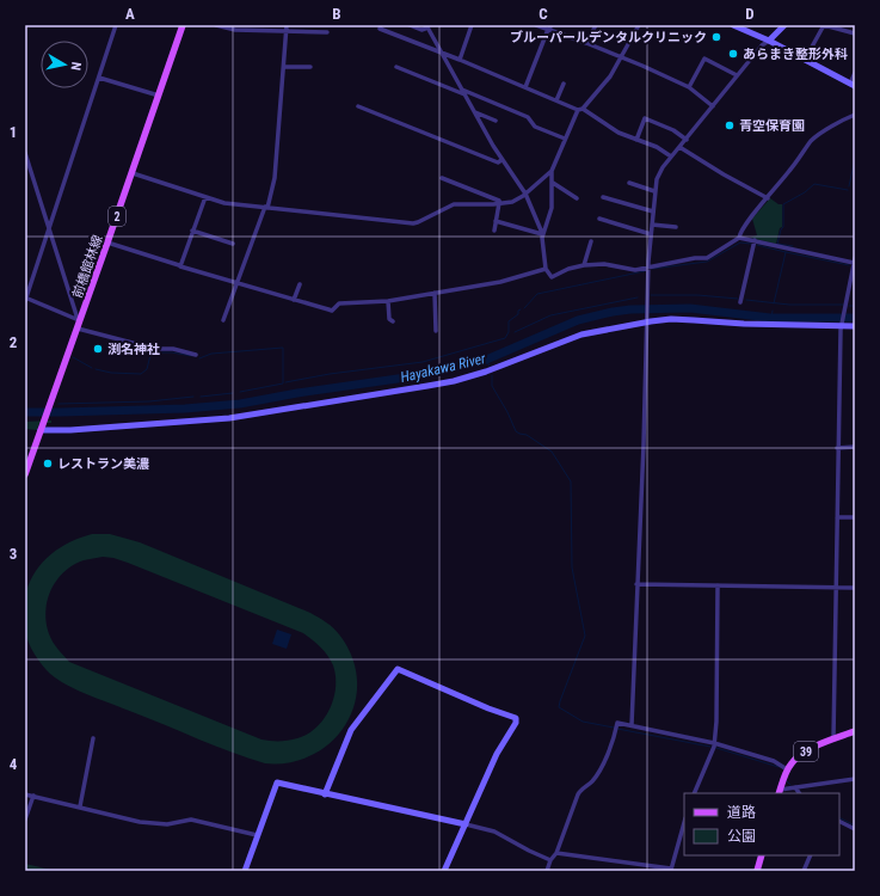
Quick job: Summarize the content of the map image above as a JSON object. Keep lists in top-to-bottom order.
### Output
{
  "streets": {
    "main road": ["2", "前橋館林線", "39"]
  },
  "crossings": [
    ["2", "前橋館林線"]
  ],
  "water": ["Hayakawa River"],
  "places": [
    "ブルーパールデンタルクリニック",
    "あらまき整形外科",
    "青空保育園",
    "渕名神社",
    "レストラン美濃"
  ],
  "legend": ["道路", "公園"],
  "north": "right",
  "grid": {
    "columns": [
      "A",
      "B",
      "C",
      "D"
    ],
    "rows": [
      "1",
      "2",
      "3",
      "4"
    ]
  }
}
